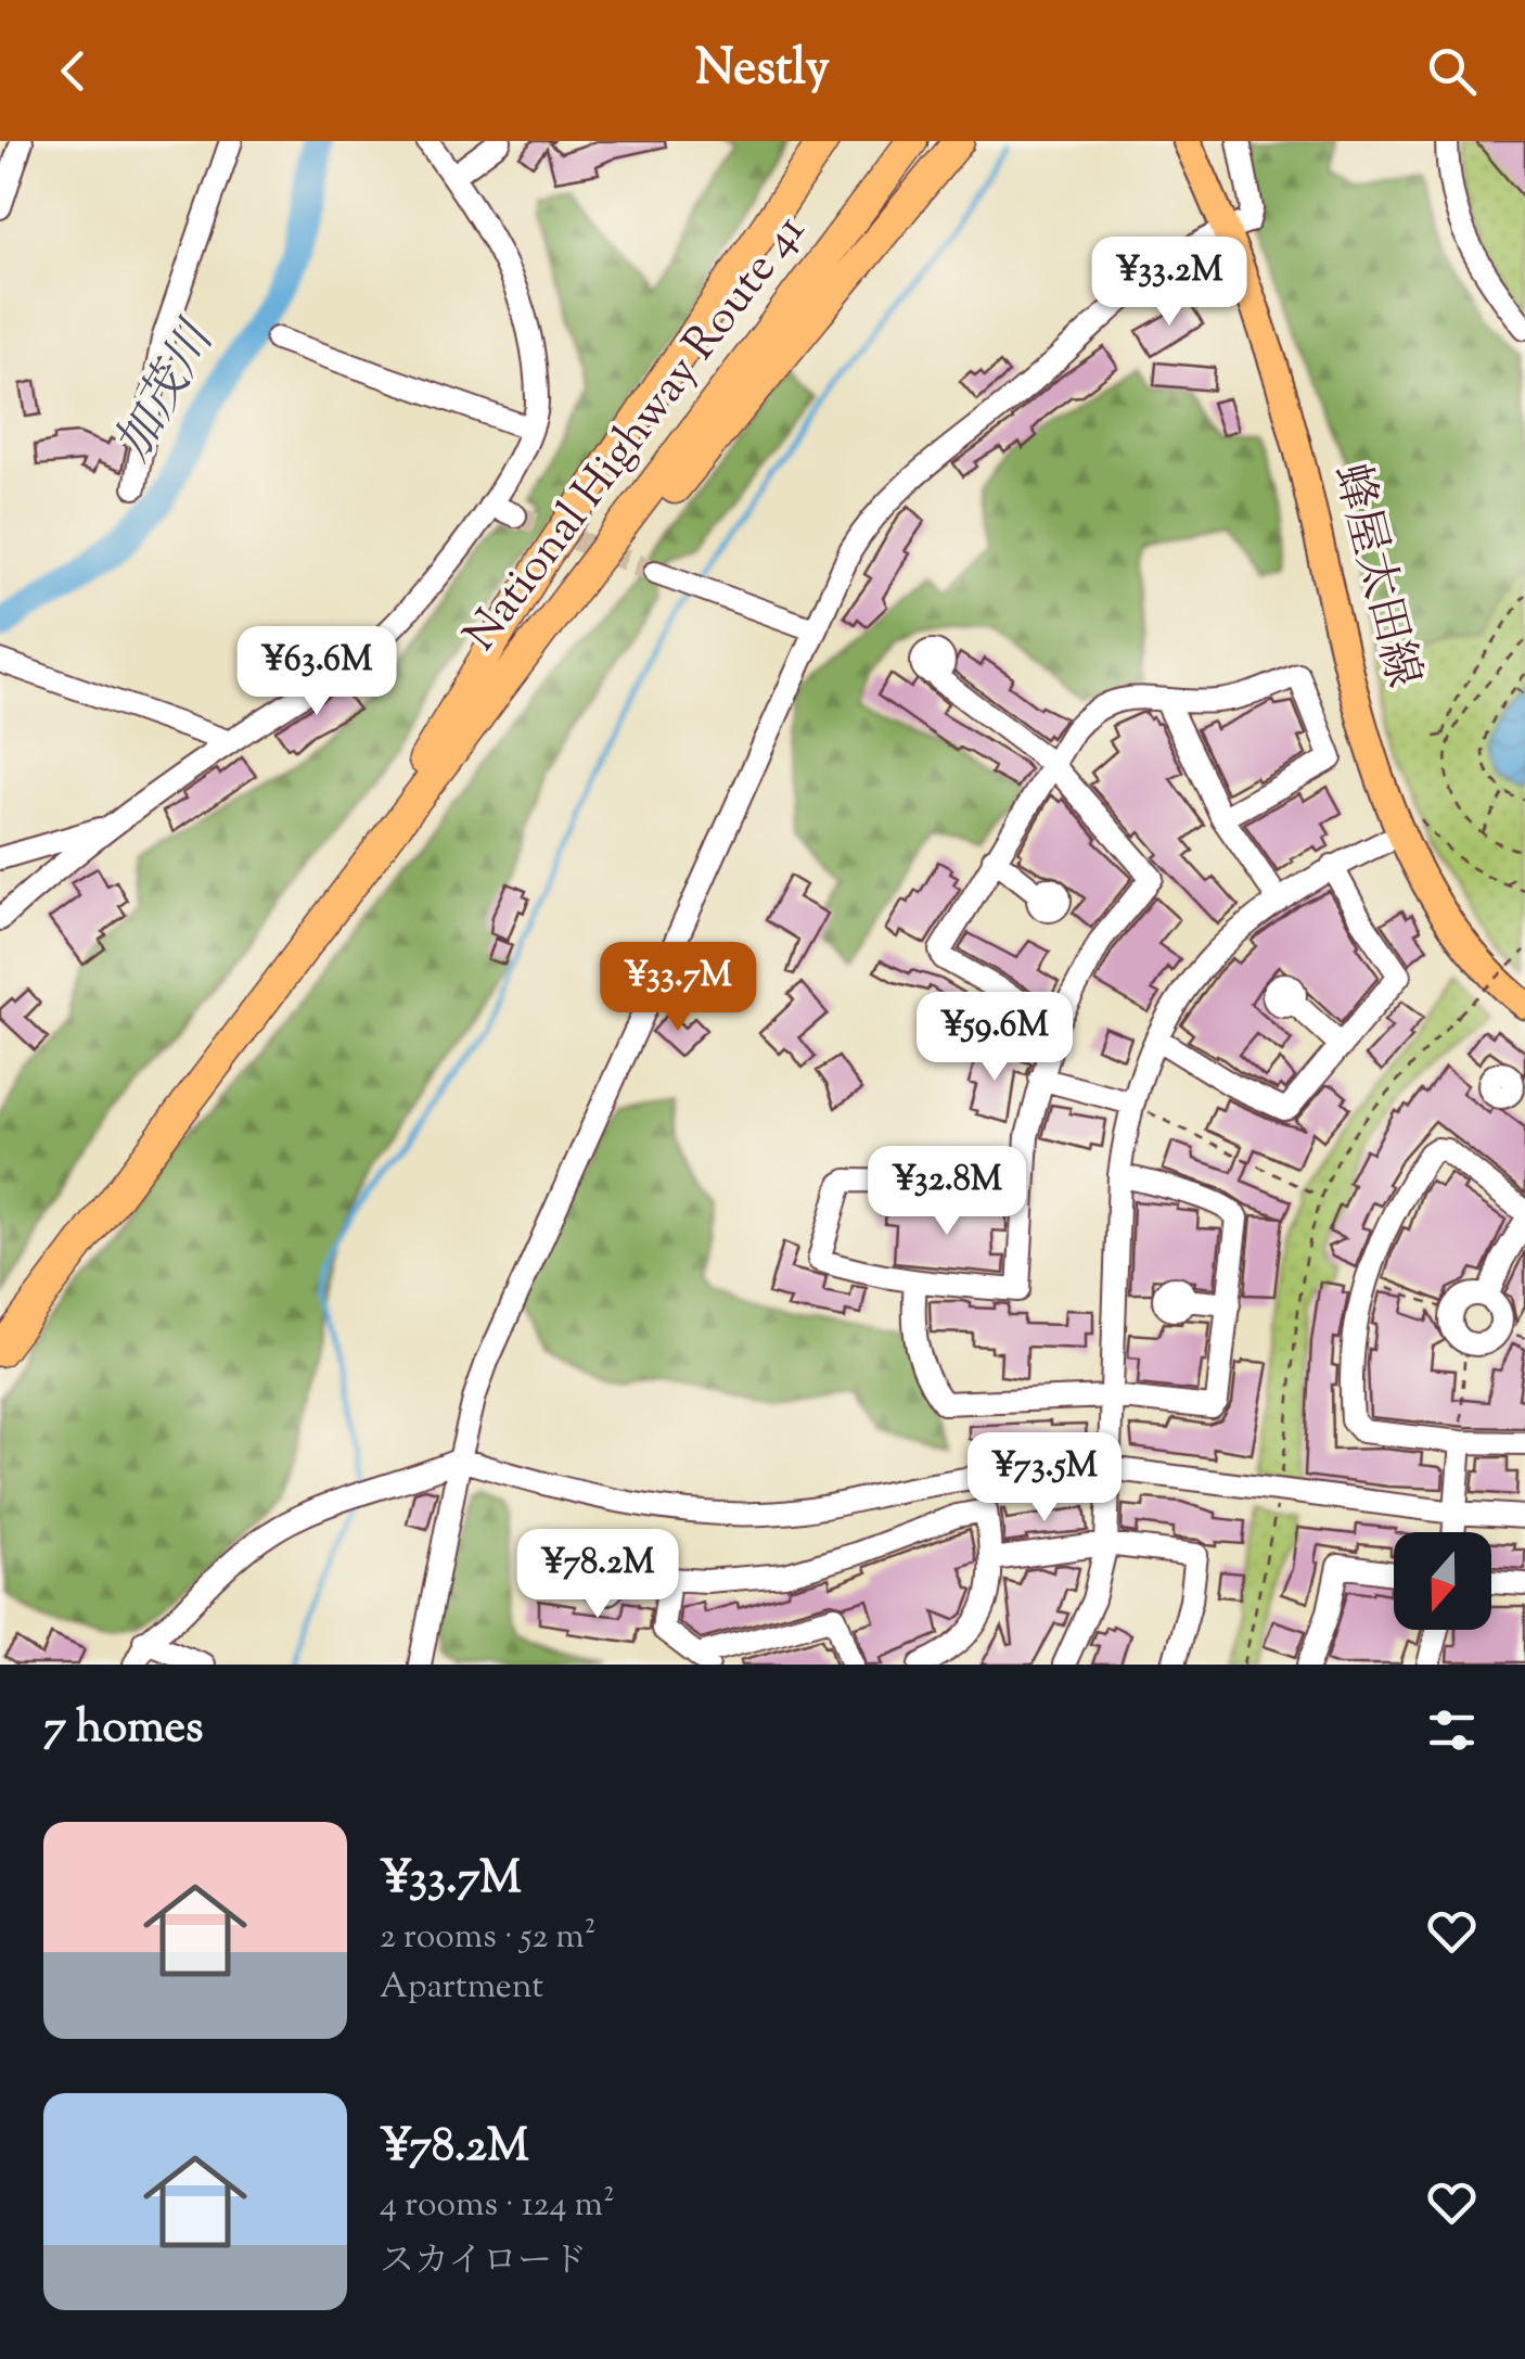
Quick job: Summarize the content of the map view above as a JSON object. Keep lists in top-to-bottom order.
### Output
{
  "streets": {
    "highway": ["National Highway Route 41"],
    "main road": ["蜂屋太田線"]
  },
  "water": ["加茂川"],
  "north": "bottom",
  "page": {
    "header": "Nestly",
    "price": [
      "¥33.2M",
      "¥63.6M",
      "¥33.7M",
      "¥59.6M",
      "¥32.8M",
      "¥73.5M",
      "¥78.2M"
    ],
    "heading": "7 homes",
    "list": [
      {
        "name": "¥33.7M",
        "note": "2 rooms · 52 m² · Apartment"
      },
      {
        "name": "¥78.2M",
        "note": "4 rooms · 124 m² · スカイロード"
      }
    ]
  }
}
